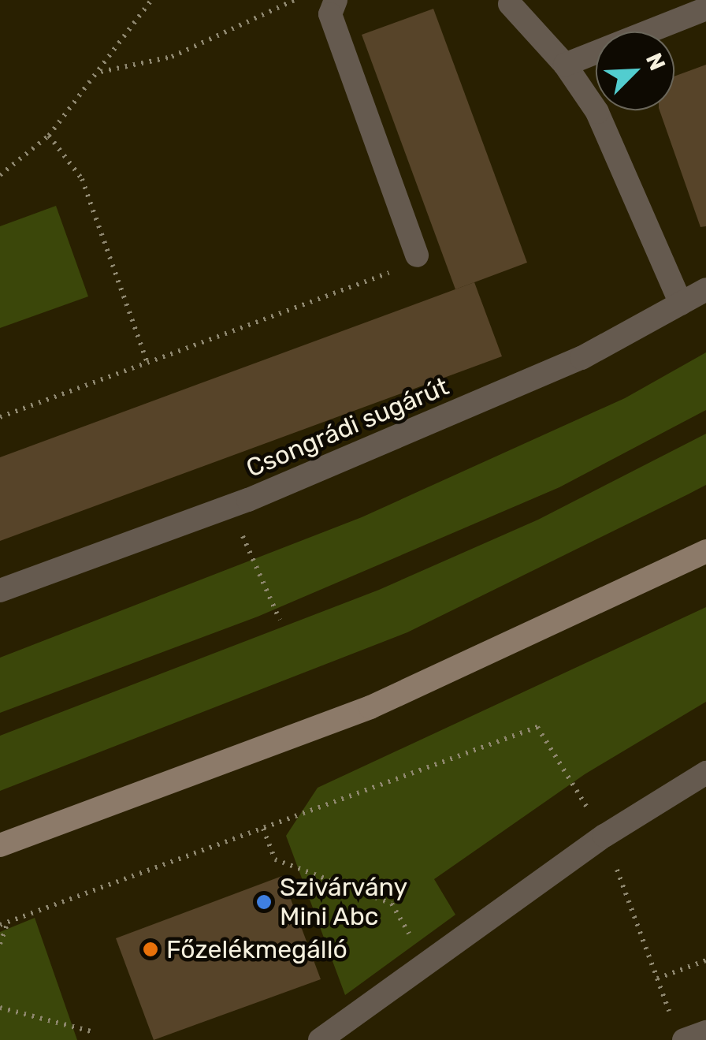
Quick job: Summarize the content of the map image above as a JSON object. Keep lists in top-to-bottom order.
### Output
{
  "streets": {
    "street": ["Csongrádi sugárút"]
  },
  "places": ["Szivárvány Mini Abc", "Főzelékmegálló"],
  "north": "top right"
}
